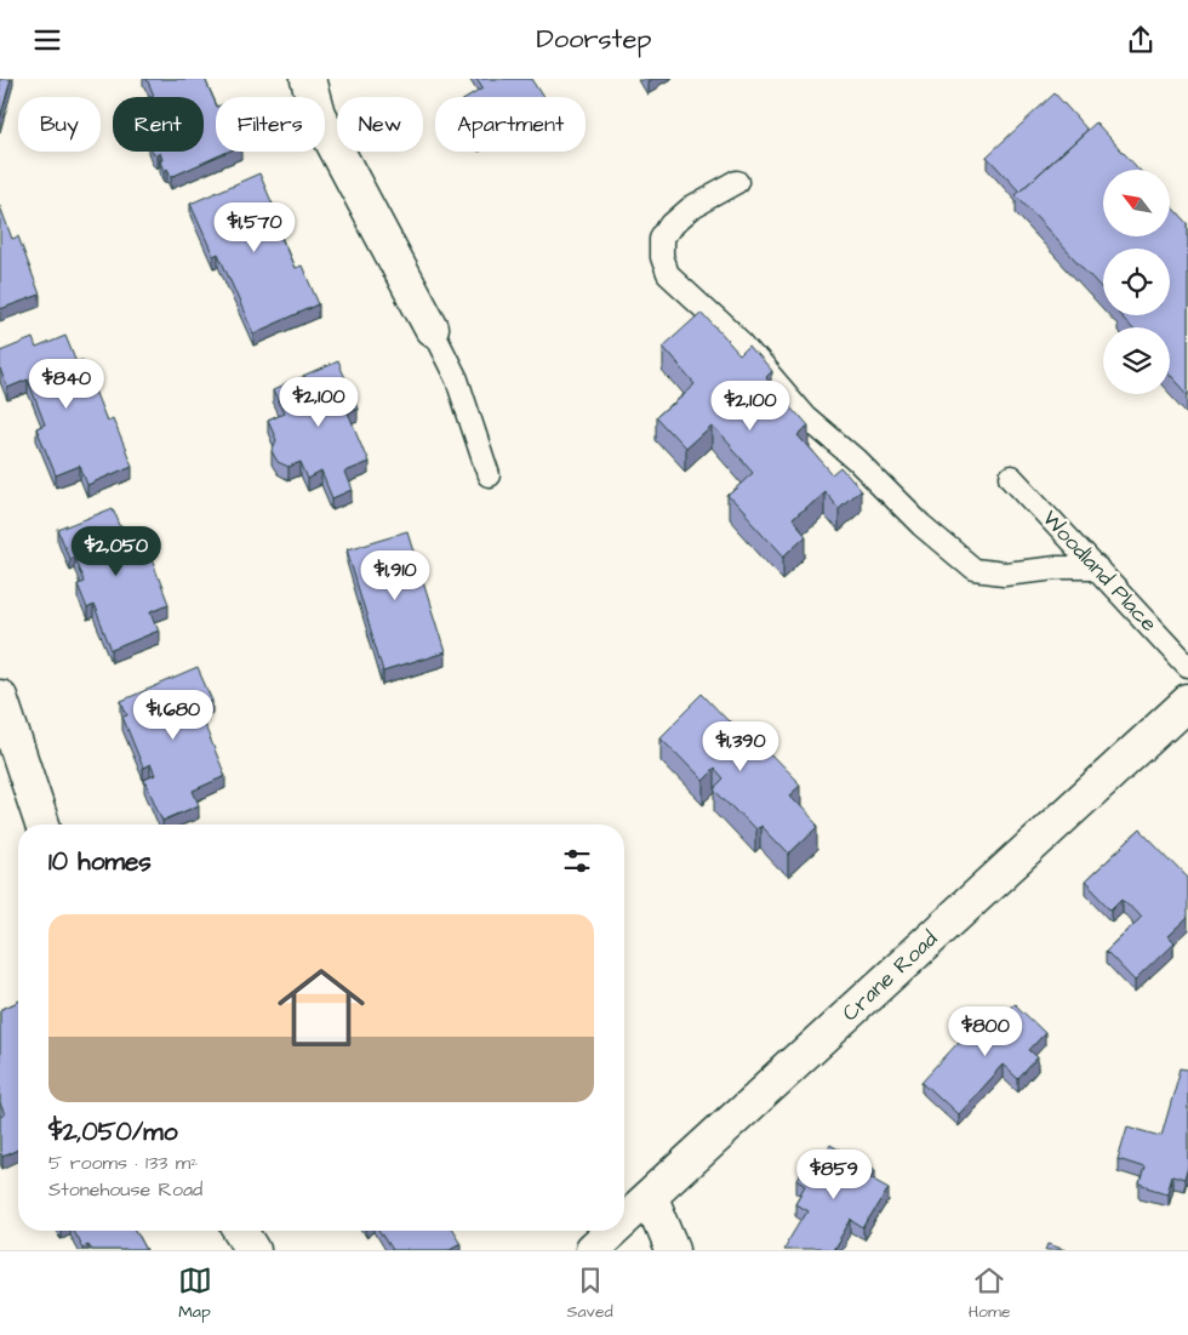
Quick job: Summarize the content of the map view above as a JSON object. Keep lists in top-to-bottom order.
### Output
{
  "streets": {
    "street": ["Crane Road"],
    "lane": ["Woodland Place"]
  },
  "north": "top left",
  "page": {
    "header": "Doorstep",
    "chip": [
      "Buy",
      "Rent",
      "Filters",
      "New",
      "Apartment"
    ],
    "price": [
      "$1,570",
      "$840",
      "$2,100",
      "$2,100",
      "$2,050",
      "$1,910",
      "$1,680",
      "$1,390",
      "$800",
      "$859"
    ],
    "heading": "10 homes",
    "list": [
      {
        "name": "$2,050/mo",
        "note": "5 rooms · 133 m² · Stonehouse Road"
      }
    ],
    "tabs": ["Map", "Saved", "Home"]
  }
}
